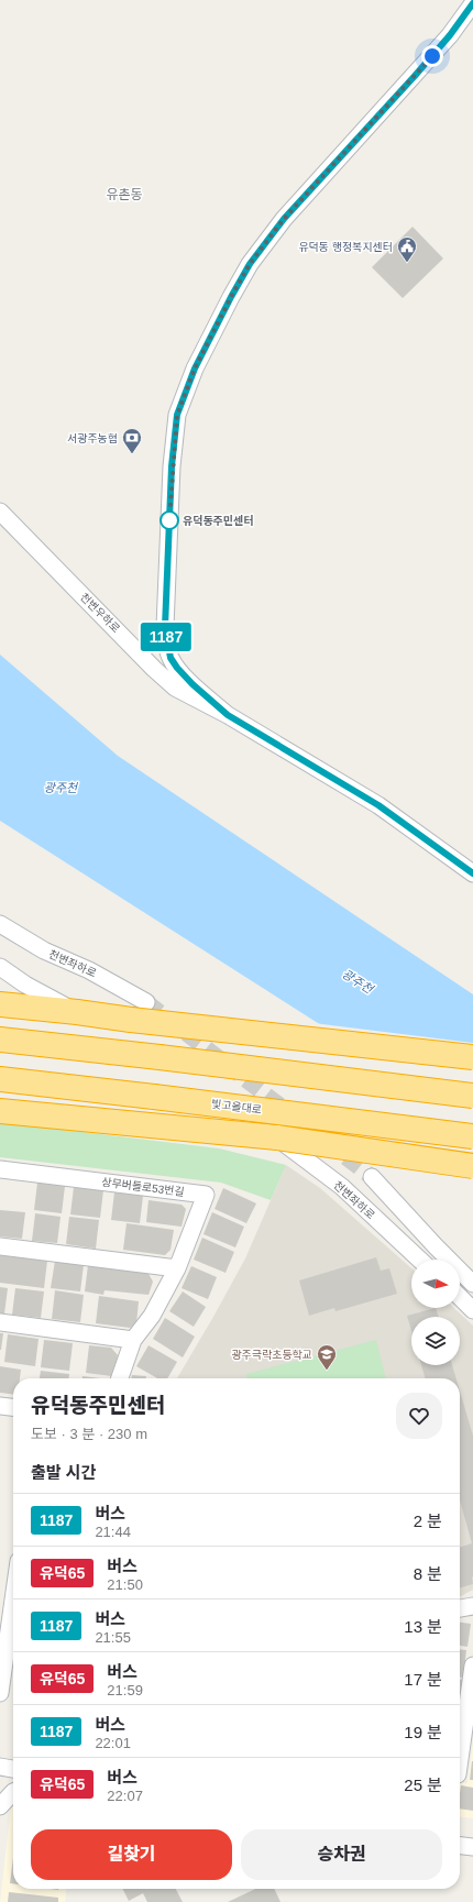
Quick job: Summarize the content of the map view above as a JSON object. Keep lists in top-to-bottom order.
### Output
{
  "streets": {
    "highway": ["빛고을대로"],
    "street": ["천변우하로", "천변좌하로", "상무버들로53번길"]
  },
  "districts": ["유촌동"],
  "water": ["광주천"],
  "places": {
    "public building": ["유덕동 행정복지센터"],
    "bank": ["서광주농협"],
    "other": ["유덕동주민센터"],
    "school or university": ["광주극락초등학교"]
  },
  "lines": ["bus line 1187"],
  "north": "right",
  "page": {
    "on_map": "1187",
    "heading": [
      ["유덕동주민센터", "도보 · 3 분 · 230 m"],
      "출발 시간"
    ],
    "list": [
      {
        "mark": "1187",
        "name": "버스",
        "note": "21:44",
        "value": "2 분"
      },
      {
        "mark": "유덕65",
        "name": "버스",
        "note": "21:50",
        "value": "8 분"
      },
      {
        "mark": "1187",
        "name": "버스",
        "note": "21:55",
        "value": "13 분"
      },
      {
        "mark": "유덕65",
        "name": "버스",
        "note": "21:59",
        "value": "17 분"
      },
      {
        "mark": "1187",
        "name": "버스",
        "note": "22:01",
        "value": "19 분"
      },
      {
        "mark": "유덕65",
        "name": "버스",
        "note": "22:07",
        "value": "25 분"
      }
    ],
    "buttons": ["길찾기", "승차권"]
  }
}
